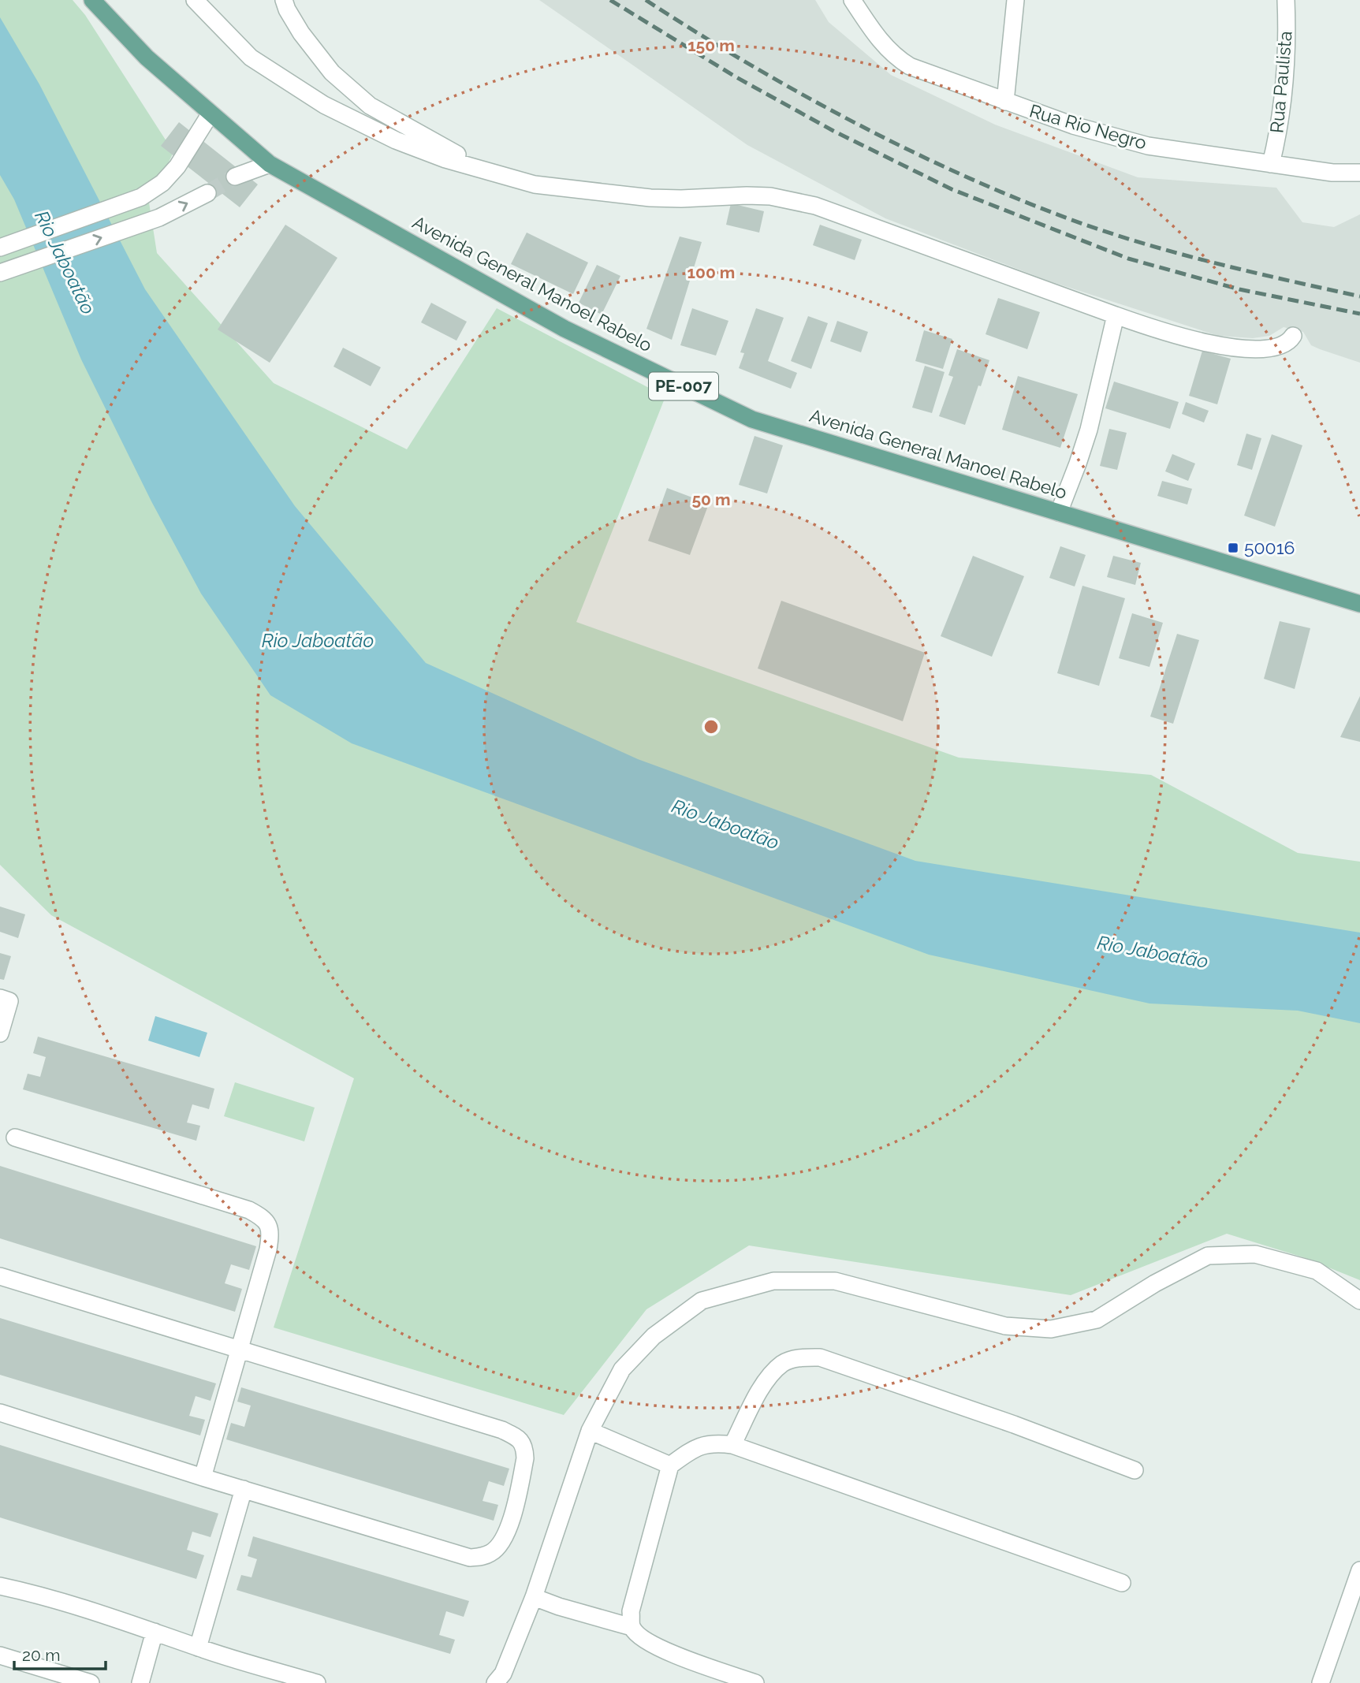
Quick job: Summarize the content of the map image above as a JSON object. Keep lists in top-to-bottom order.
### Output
{
  "streets": {
    "main road": ["Avenida General Manoel Rabelo", "PE-007"],
    "street": ["Rua Paulista", "Rua Rio Negro"]
  },
  "crossings": [
    ["Rua Paulista", "Rua Rio Negro"]
  ],
  "water": ["Rio Jaboatão"],
  "places": {
    "transit": ["50016"]
  },
  "scale_bar": "20 m",
  "rings": ["150 m", "100 m", "50 m"]
}
